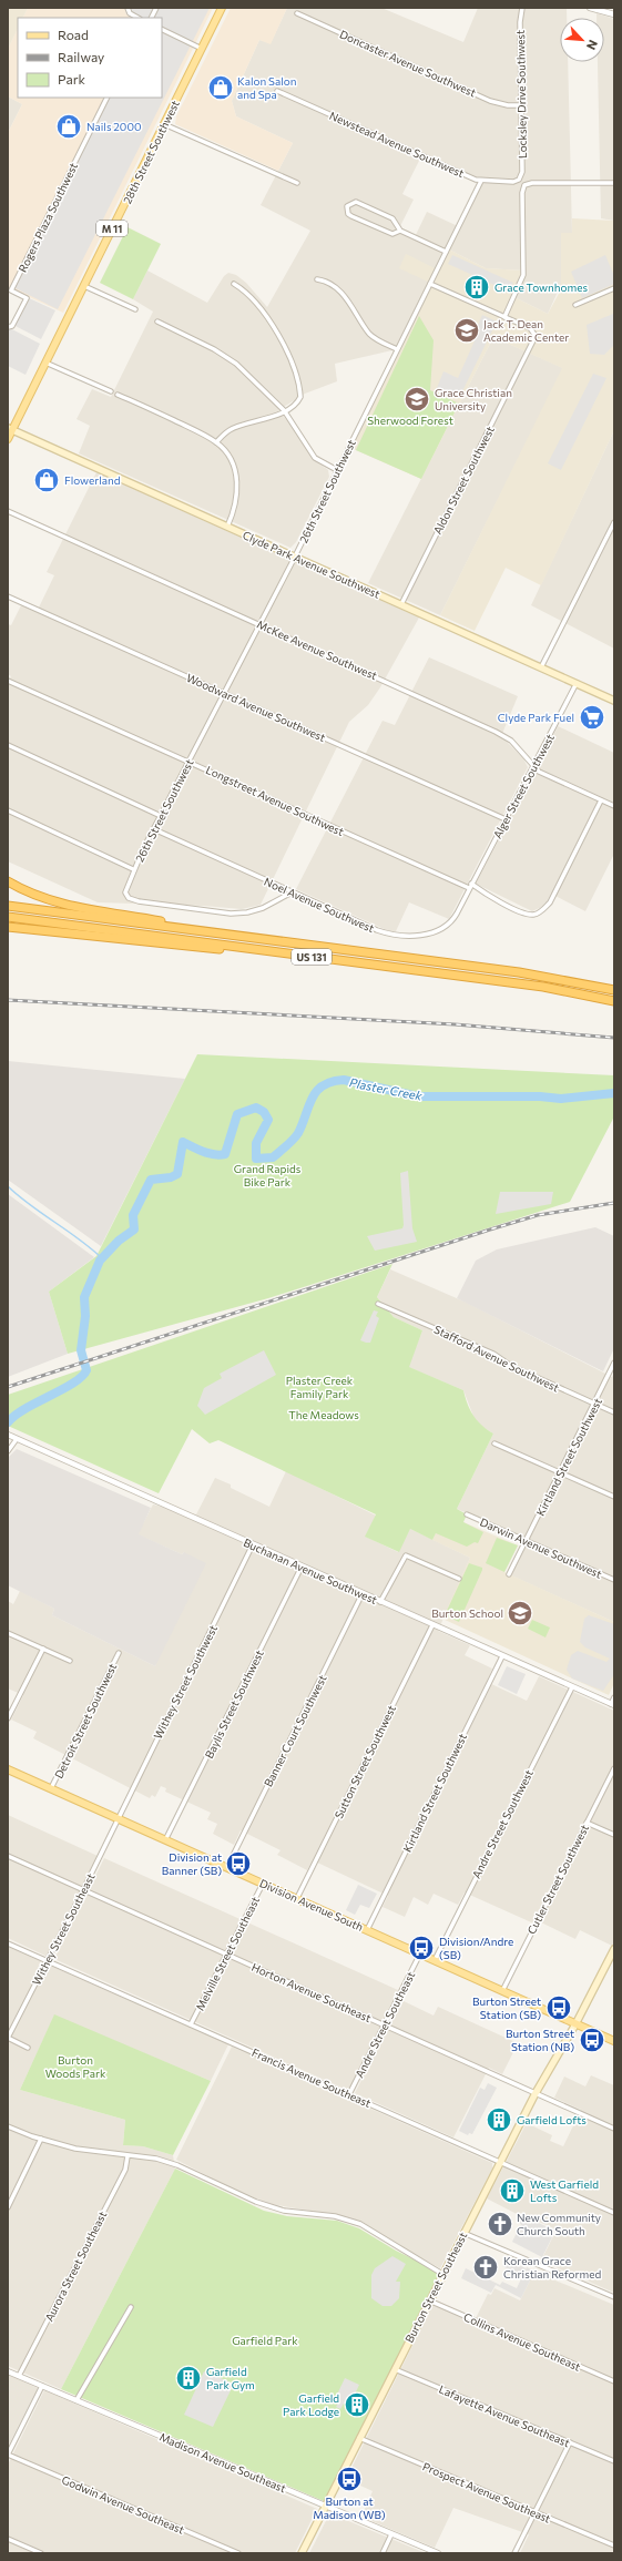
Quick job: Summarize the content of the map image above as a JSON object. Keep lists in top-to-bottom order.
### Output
{
  "streets": {
    "highway": ["US 131"],
    "main road": [
      "28th Street Southwest",
      "M 11",
      "Clyde Park Avenue Southwest",
      "Division Avenue South",
      "Burton Street Southeast"
    ],
    "street": [
      "Doncaster Avenue Southwest",
      "Locksley Drive Southwest",
      "Newstead Avenue Southwest",
      "Rogers Plaza Southwest",
      "Aldon Street Southwest",
      "26th Street Southwest",
      "McKee Avenue Southwest",
      "Woodward Avenue Southwest",
      "Alger Street Southwest",
      "Longstreet Avenue Southwest",
      "Noel Avenue Southwest",
      "Stafford Avenue Southwest",
      "Kirtland Street Southwest",
      "Darwin Avenue Southwest",
      "Buchanan Avenue Southwest",
      "Withey Street Southwest",
      "Baylis Street Southwest",
      "Detroit Street Southwest",
      "Banner Court Southwest",
      "Sutton Street Southwest",
      "Andre Street Southwest",
      "Cutler Street Southwest",
      "Withey Street Southeast",
      "Melville Street Southeast",
      "Horton Avenue Southeast",
      "Andre Street Southeast",
      "Francis Avenue Southeast",
      "Aurora Street Southeast",
      "Collins Avenue Southeast",
      "Lafayette Avenue Southeast",
      "Madison Avenue Southeast",
      "Prospect Avenue Southeast",
      "Godwin Avenue Southeast"
    ]
  },
  "crossings": [
    ["Doncaster Avenue Southwest", "Locksley Drive Southwest"],
    ["Locksley Drive Southwest", "Newstead Avenue Southwest"],
    ["Newstead Avenue Southwest", "26th Street Southwest"],
    ["28th Street Southwest", "Clyde Park Avenue Southwest"],
    ["Aldon Street Southwest", "Clyde Park Avenue Southwest"],
    ["26th Street Southwest", "Clyde Park Avenue Southwest"],
    ["26th Street Southwest", "McKee Avenue Southwest"],
    ["26th Street Southwest", "Woodward Avenue Southwest"],
    ["26th Street Southwest", "Longstreet Avenue Southwest"],
    ["26th Street Southwest", "Noel Avenue Southwest"],
    ["Clyde Park Avenue Southwest", "Alger Street Southwest"],
    ["McKee Avenue Southwest", "Alger Street Southwest"],
    ["McKee Avenue Southwest", "Longstreet Avenue Southwest"],
    ["Woodward Avenue Southwest", "Alger Street Southwest"],
    ["Alger Street Southwest", "Longstreet Avenue Southwest"],
    ["Alger Street Southwest", "Noel Avenue Southwest"],
    ["Longstreet Avenue Southwest", "Noel Avenue Southwest"],
    ["Stafford Avenue Southwest", "Kirtland Street Southwest"],
    ["Kirtland Street Southwest", "Darwin Avenue Southwest"],
    ["Kirtland Street Southwest", "Buchanan Avenue Southwest"],
    ["Kirtland Street Southwest", "Division Avenue South"],
    ["Buchanan Avenue Southwest", "Withey Street Southwest"],
    ["Buchanan Avenue Southwest", "Baylis Street Southwest"],
    ["Buchanan Avenue Southwest", "Banner Court Southwest"],
    ["Buchanan Avenue Southwest", "Sutton Street Southwest"],
    ["Buchanan Avenue Southwest", "Andre Street Southwest"],
    ["Withey Street Southwest", "Division Avenue South"],
    ["Withey Street Southwest", "Withey Street Southeast"],
    ["Baylis Street Southwest", "Division Avenue South"],
    ["Detroit Street Southwest", "Division Avenue South"],
    ["Banner Court Southwest", "Division Avenue South"],
    ["Sutton Street Southwest", "Division Avenue South"],
    ["Andre Street Southwest", "Division Avenue South"],
    ["Cutler Street Southwest", "Division Avenue South"],
    ["Division Avenue South", "Withey Street Southeast"],
    ["Division Avenue South", "Melville Street Southeast"],
    ["Division Avenue South", "Andre Street Southeast"],
    ["Division Avenue South", "Burton Street Southeast"],
    ["Withey Street Southeast", "Horton Avenue Southeast"],
    ["Withey Street Southeast", "Francis Avenue Southeast"],
    ["Melville Street Southeast", "Horton Avenue Southeast"],
    ["Melville Street Southeast", "Francis Avenue Southeast"],
    ["Horton Avenue Southeast", "Andre Street Southeast"],
    ["Horton Avenue Southeast", "Burton Street Southeast"],
    ["Andre Street Southeast", "Francis Avenue Southeast"],
    ["Francis Avenue Southeast", "Burton Street Southeast"],
    ["Aurora Street Southeast", "Madison Avenue Southeast"],
    ["Burton Street Southeast", "Collins Avenue Southeast"],
    ["Burton Street Southeast", "Lafayette Avenue Southeast"],
    ["Burton Street Southeast", "Madison Avenue Southeast"],
    ["Burton Street Southeast", "Prospect Avenue Southeast"]
  ],
  "water": ["Plaster Creek"],
  "parks": [
    "Sherwood Forest",
    "Grand Rapids Bike Park",
    "Plaster Creek Family Park",
    "The Meadows",
    "Burton Woods Park",
    "Garfield Park"
  ],
  "places": {
    "shop": ["Kalon Salon and Spa", "Nails 2000", "Flowerland"],
    "building": [
      "Grace Townhomes",
      "Garfield Lofts",
      "West Garfield Lofts",
      "Garfield Park Gym",
      "Garfield Park Lodge"
    ],
    "school or university": ["Jack T. Dean Academic Center", "Grace Christian University", "Burton School"],
    "supermarket": ["Clyde Park Fuel"],
    "bus stop": [
      "Division at Banner (SB)",
      "Division/Andre (SB)",
      "Burton Street Station (SB)",
      "Burton Street Station (NB)",
      "Burton at Madison (WB)"
    ],
    "church": ["New Community Church South", "Korean Grace Christian Reformed"]
  },
  "legend": ["Road", "Railway", "Park"],
  "north": "bottom right"
}
